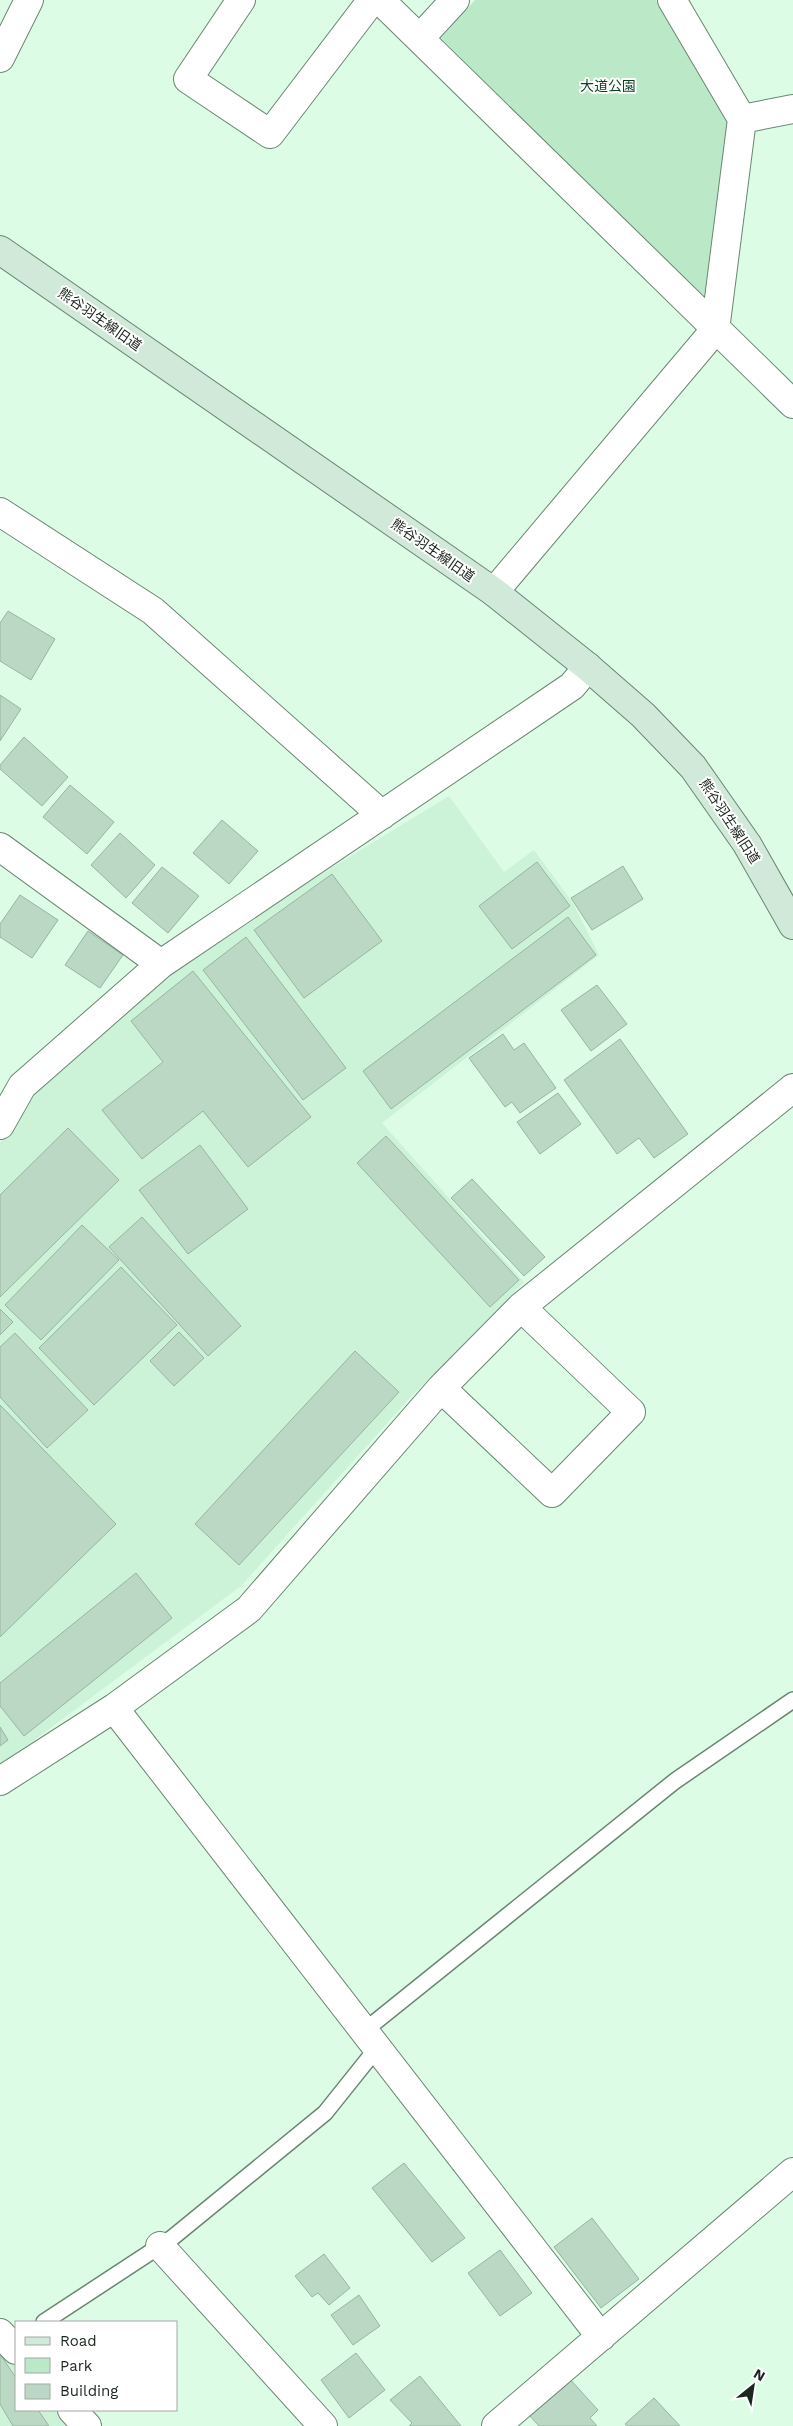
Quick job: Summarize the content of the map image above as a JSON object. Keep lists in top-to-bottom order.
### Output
{
  "streets": {
    "street": ["熊谷羽生線旧道"]
  },
  "parks": ["大道公園"],
  "legend": ["Road", "Park", "Building"],
  "north": "top right"
}
